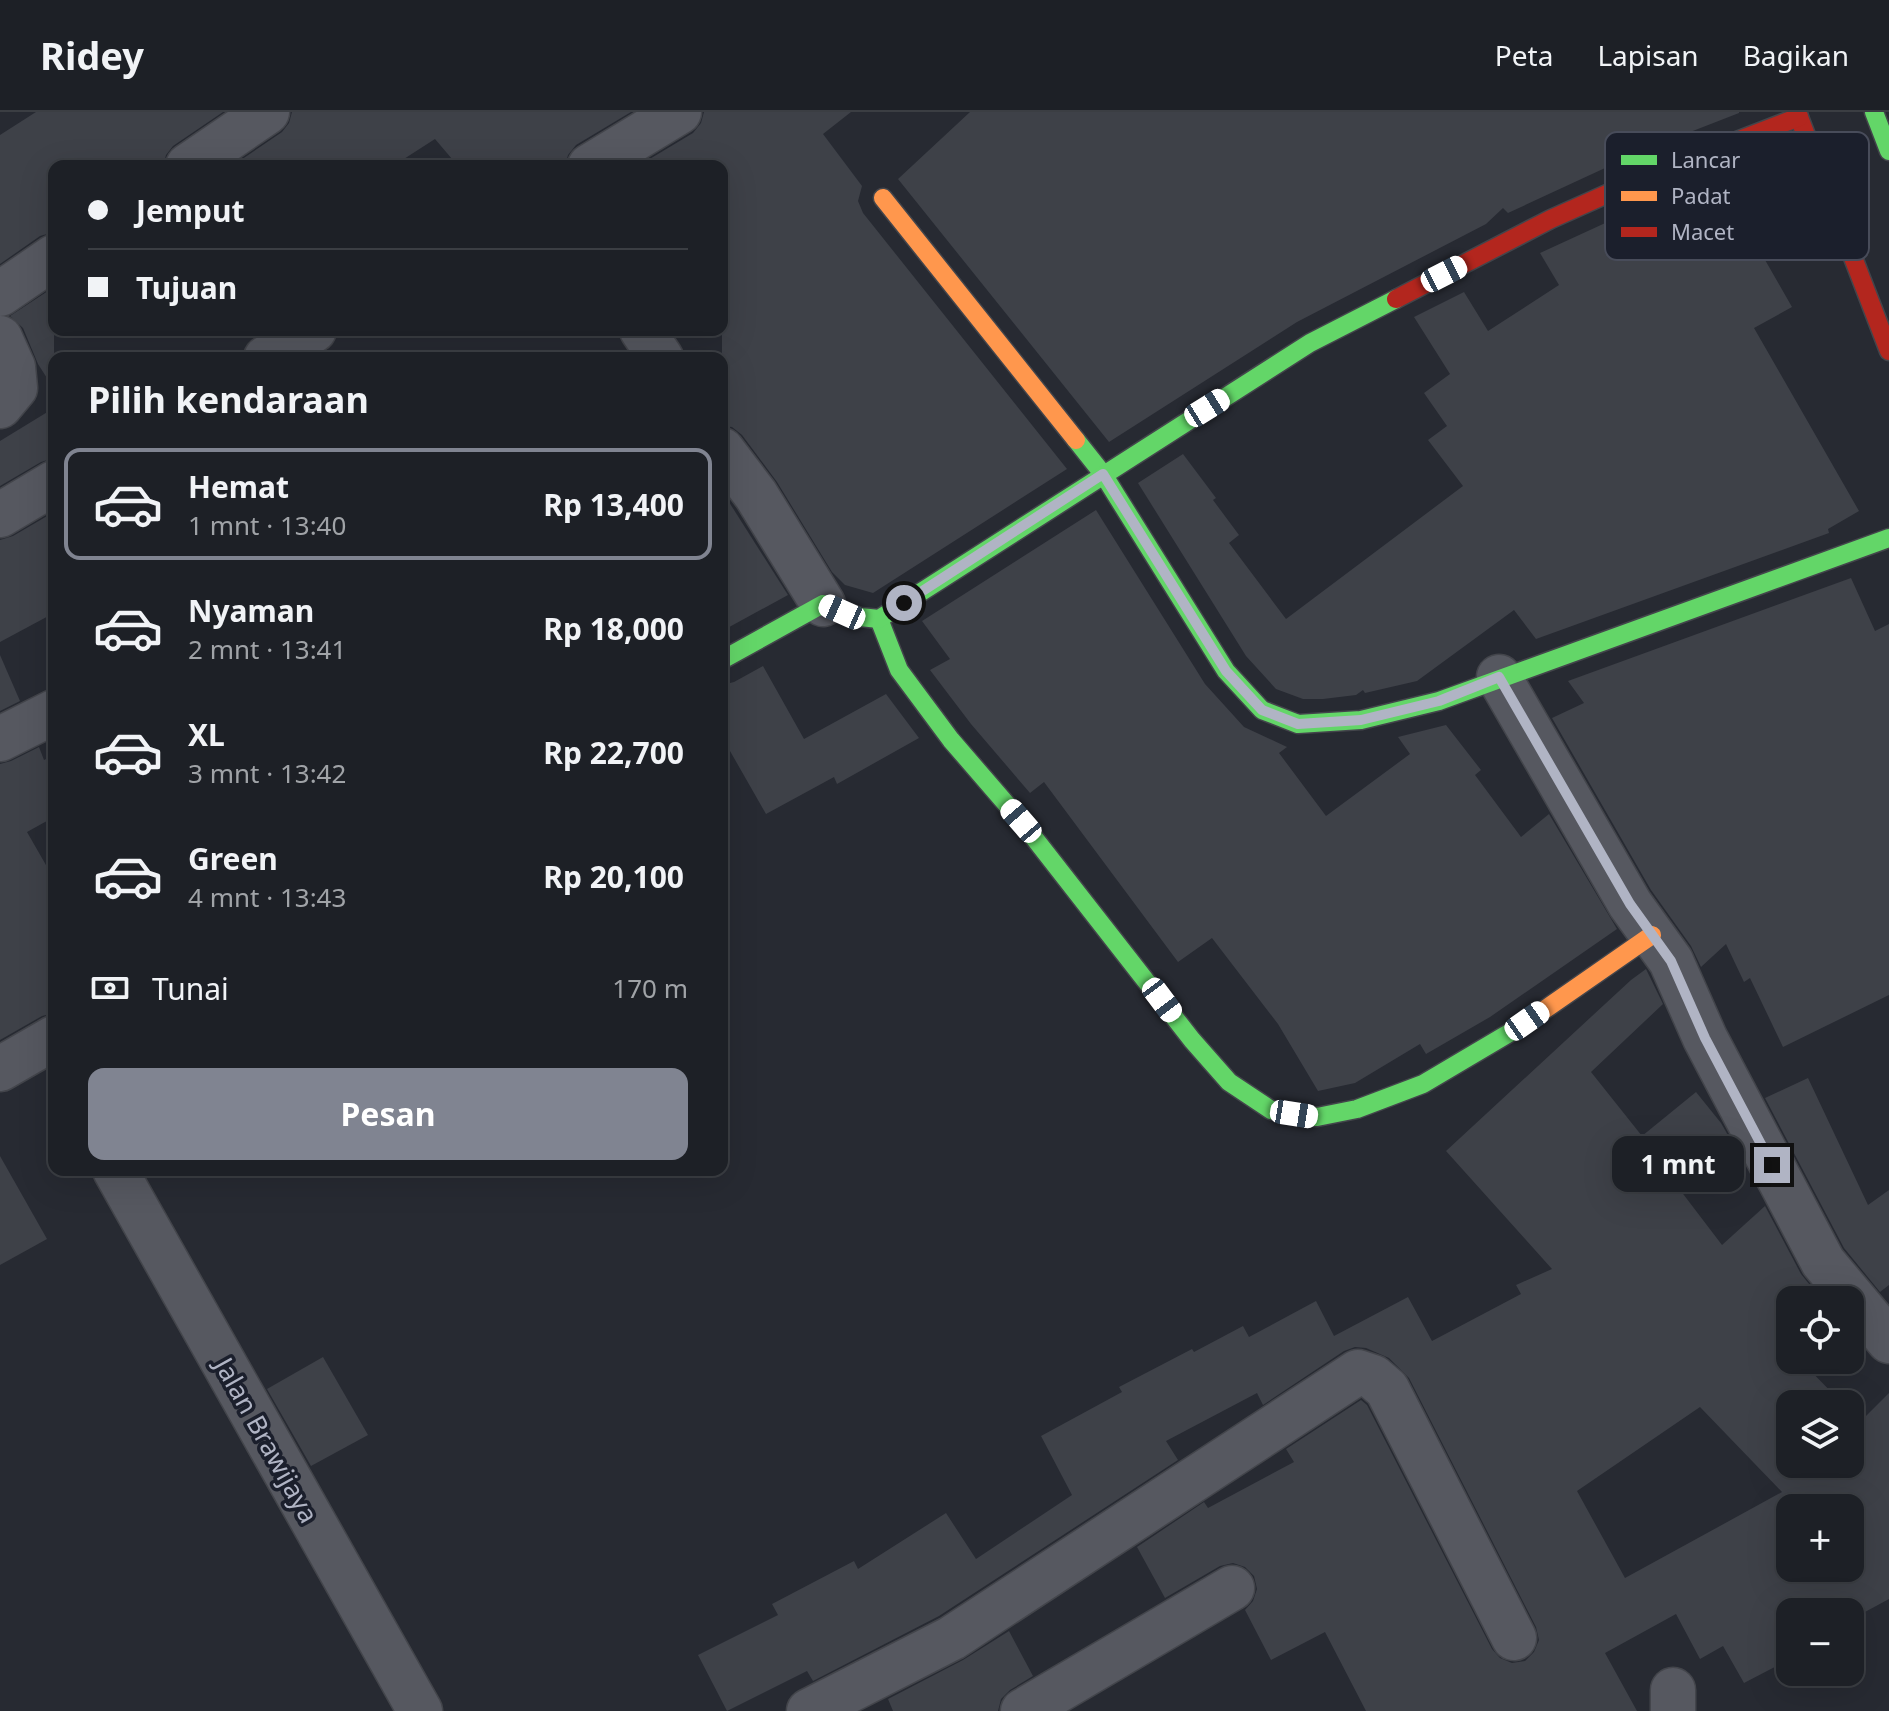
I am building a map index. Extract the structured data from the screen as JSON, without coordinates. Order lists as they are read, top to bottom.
{
  "streets": {
    "street": ["Jalan Brawijaya"]
  },
  "legend": ["Lancar", "Padat", "Macet"],
  "page": {
    "header": "Ridey",
    "nav": ["Peta", "Lapisan", "Bagikan"],
    "banner": ["Jemput", "Tujuan"],
    "heading": "Pilih kendaraan",
    "list": [
      {
        "name": "Hemat",
        "note": "1 mnt · 13:40",
        "value": "Rp 13,400"
      },
      {
        "name": "Nyaman",
        "note": "2 mnt · 13:41",
        "value": "Rp 18,000"
      },
      {
        "name": "XL",
        "note": "3 mnt · 13:42",
        "value": "Rp 22,700"
      },
      {
        "name": "Green",
        "note": "4 mnt · 13:43",
        "value": "Rp 20,100"
      }
    ],
    "pay": ["Tunai", "170 m"],
    "buttons": "Pesan",
    "bubble": "1 mnt",
    "map_buttons": ["+", "−"]
  }
}
